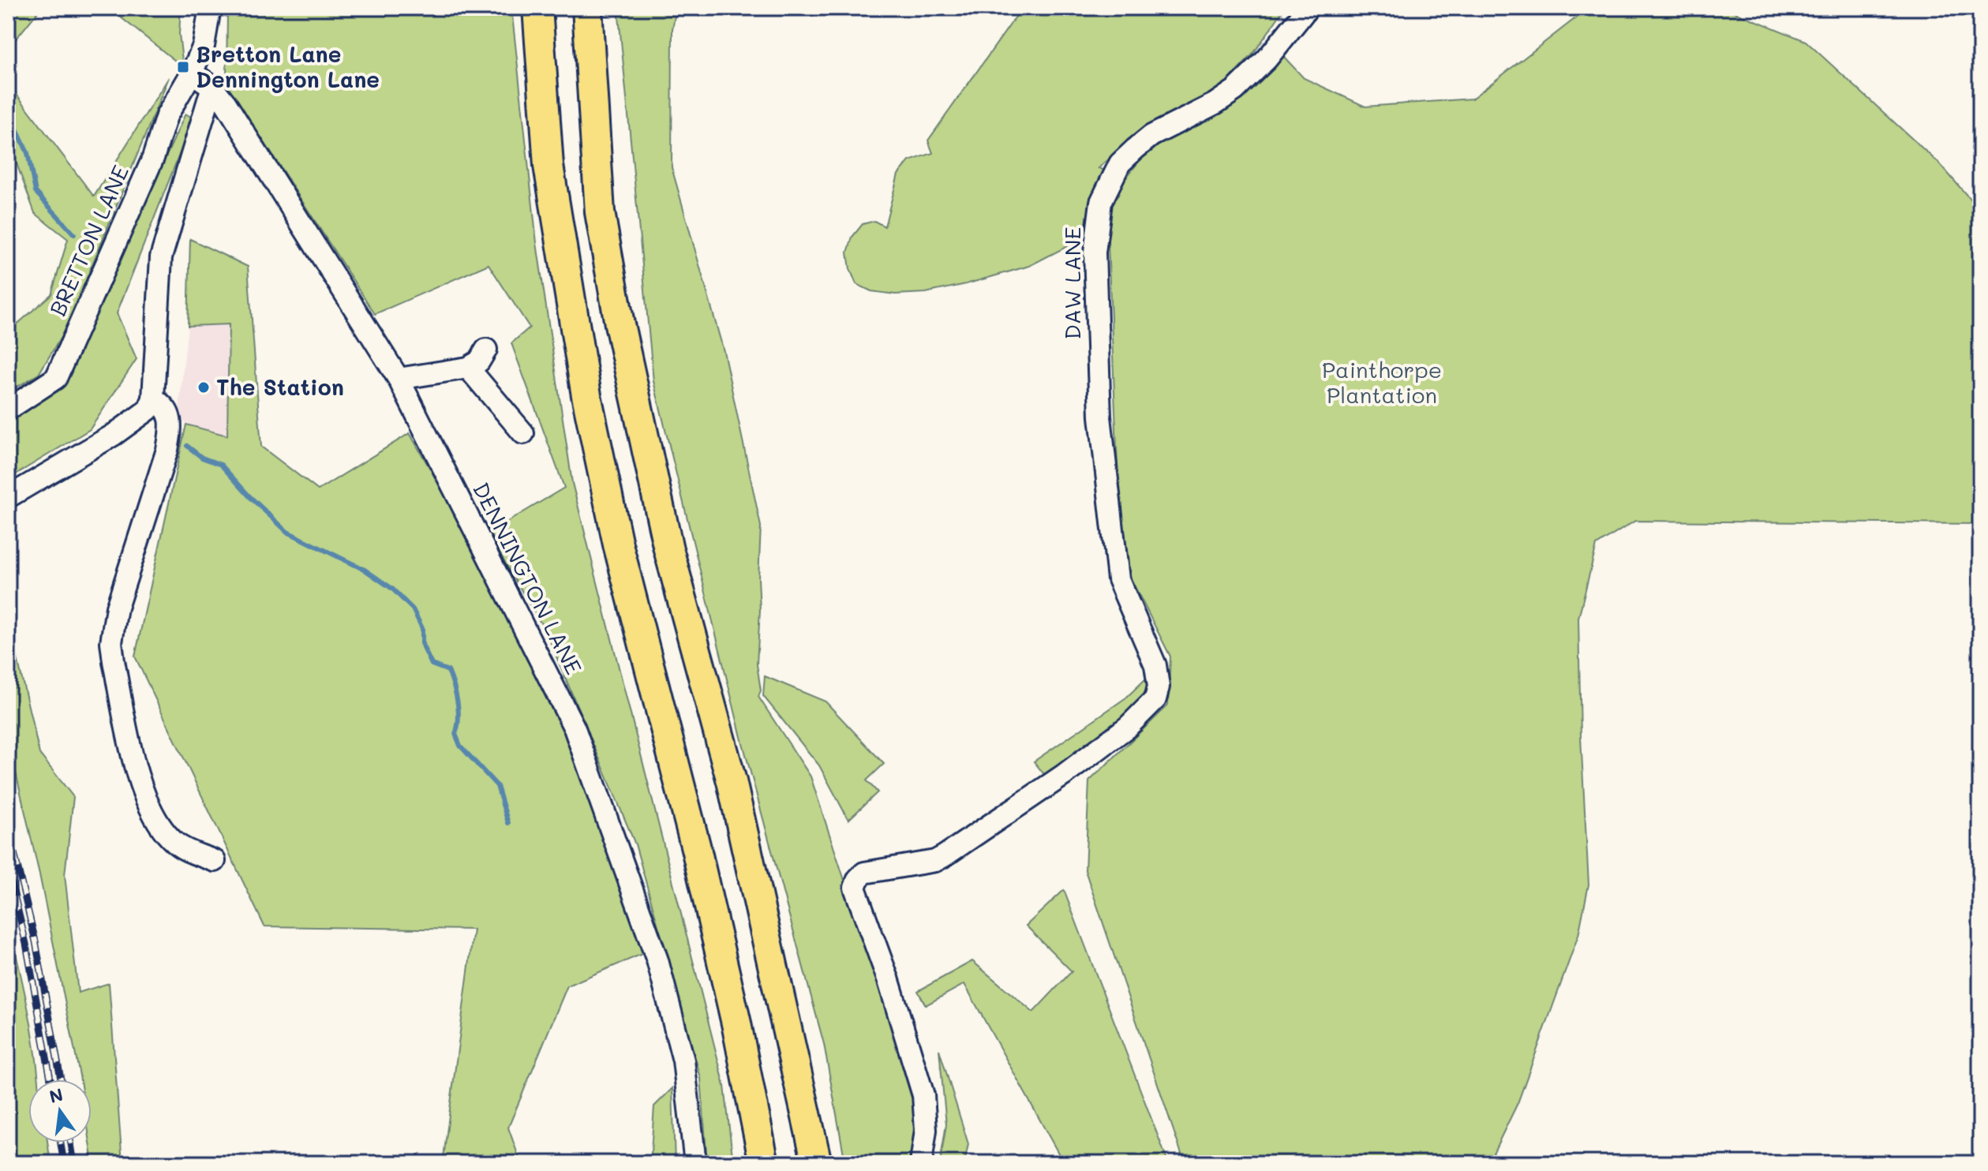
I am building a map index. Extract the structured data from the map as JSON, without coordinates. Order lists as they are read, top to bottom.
{
  "streets": {
    "street": ["BRETTON LANE", "DAW LANE", "DENNINGTON LANE"]
  },
  "crossings": [
    ["BRETTON LANE", "DENNINGTON LANE"]
  ],
  "parks": ["Painthorpe Plantation"],
  "places": {
    "transit": ["Bretton Lane Dennington Lane"],
    "other": ["The Station"]
  },
  "north": "top"
}
